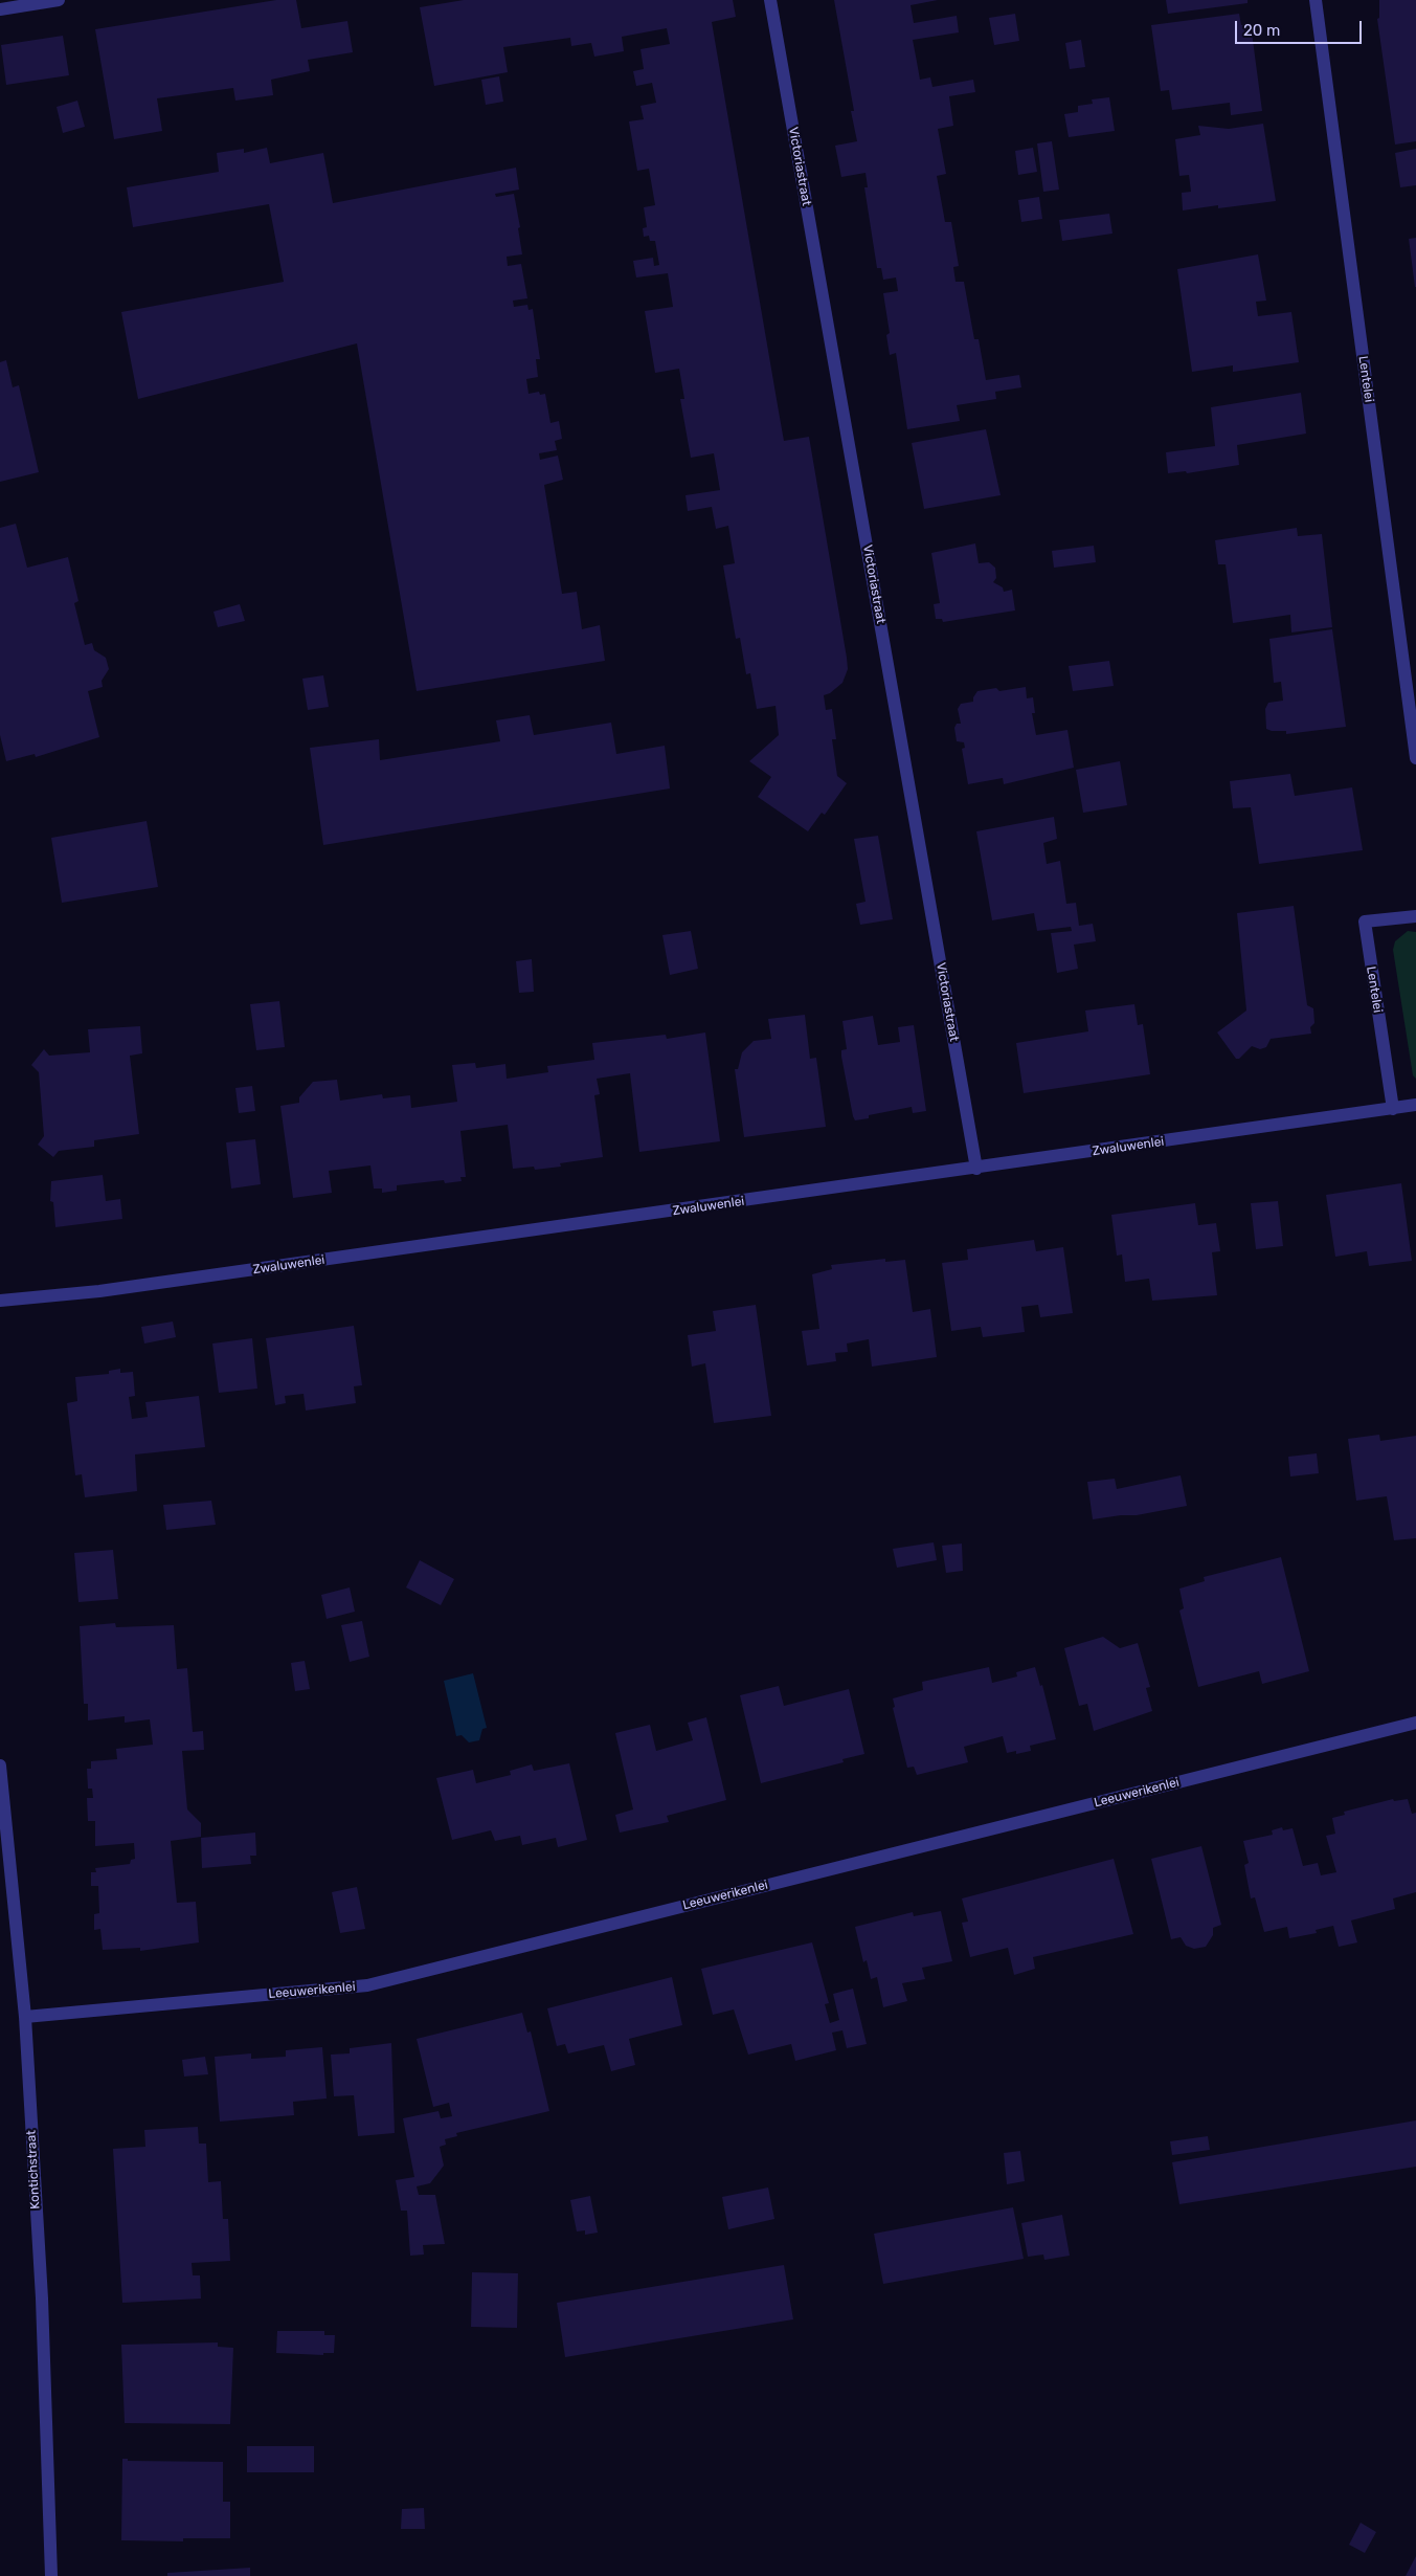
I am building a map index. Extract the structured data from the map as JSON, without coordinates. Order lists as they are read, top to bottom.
{
  "streets": {
    "street": [
      "Victoriastraat",
      "Lentelei",
      "Zwaluwenlei",
      "Leeuwerikenlei",
      "Kontichstraat"
    ]
  },
  "crossings": [
    ["Victoriastraat", "Zwaluwenlei"],
    ["Lentelei", "Zwaluwenlei"],
    ["Leeuwerikenlei", "Kontichstraat"]
  ],
  "scale_bar": "20 m"
}
